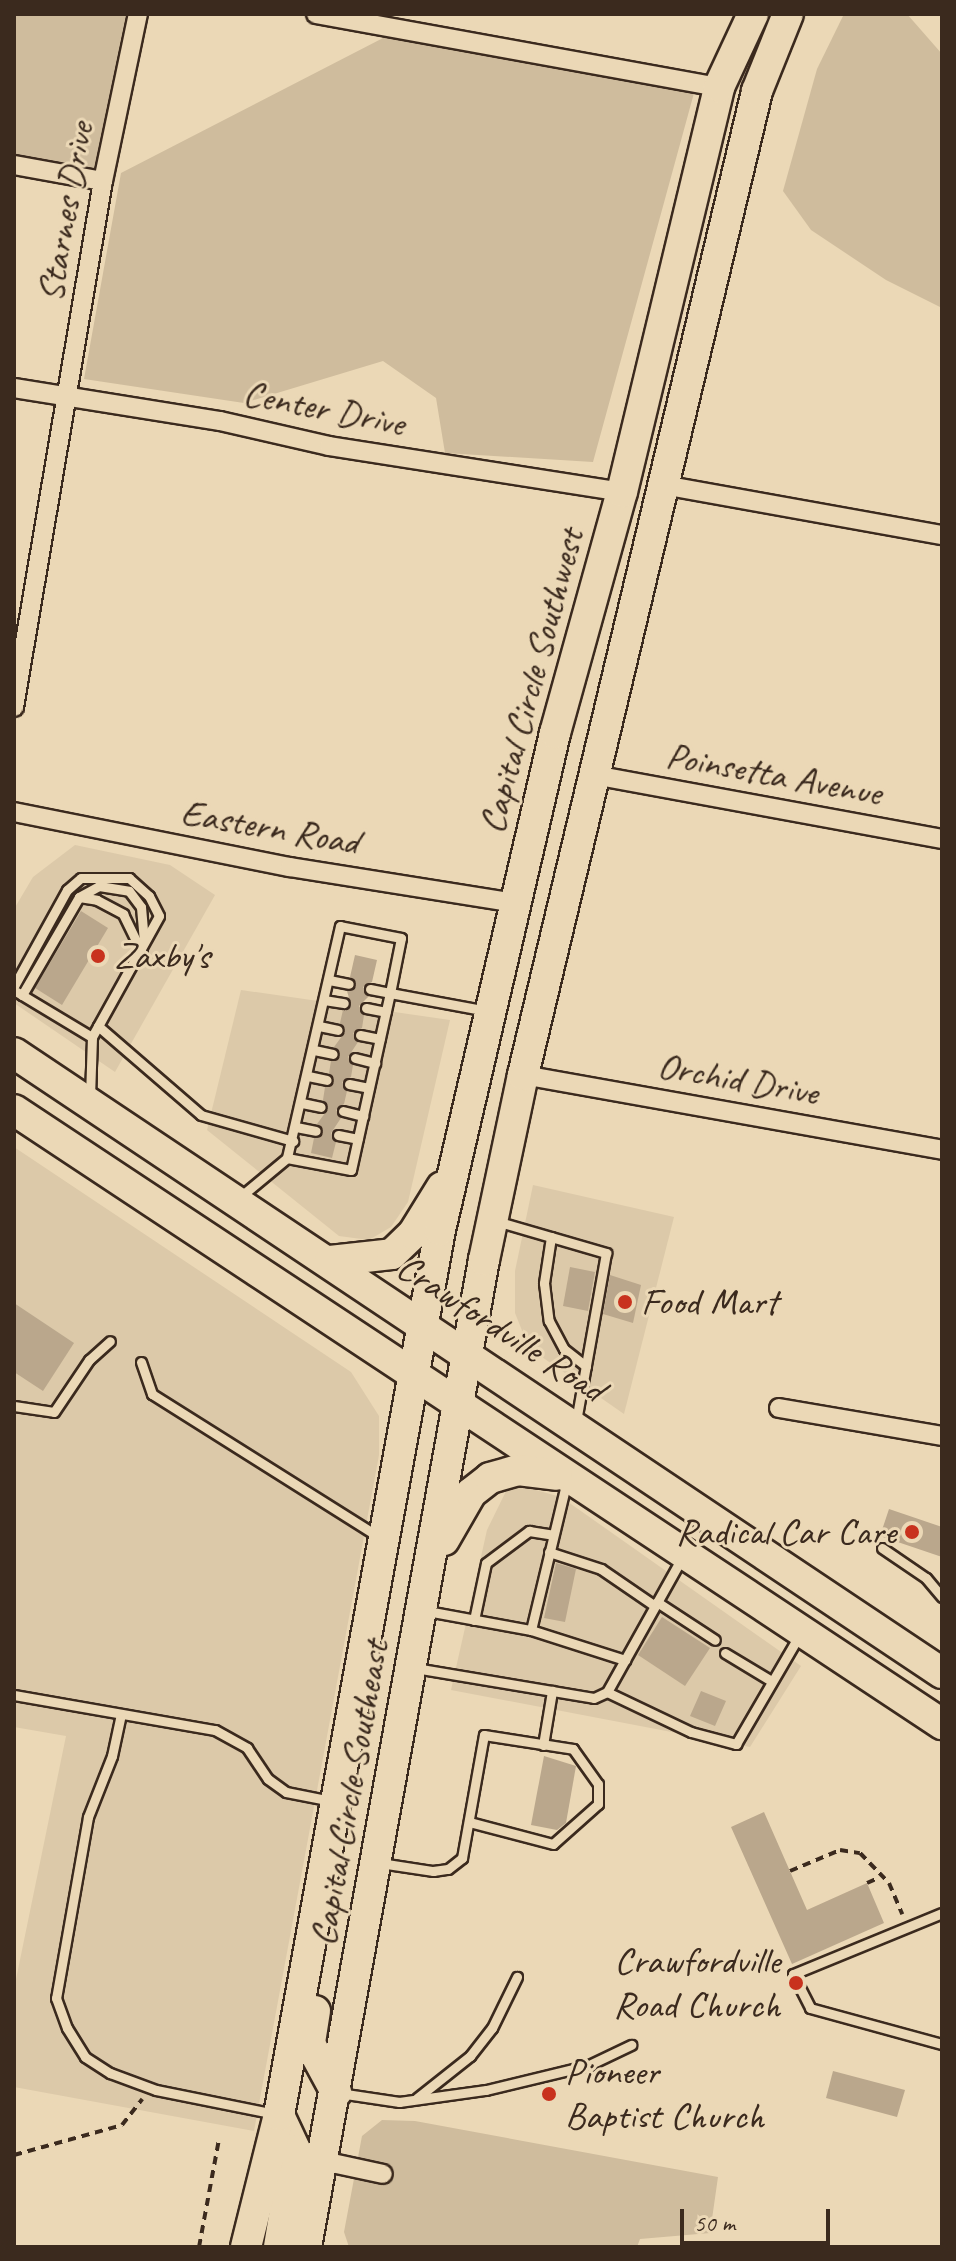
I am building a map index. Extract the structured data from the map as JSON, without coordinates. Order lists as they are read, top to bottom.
{
  "streets": {
    "main road": ["Capital Circle Southwest", "Crawfordville Road", "Capital Circle Southeast"],
    "street": [
      "Starnes Drive",
      "Center Drive",
      "Poinsetta Avenue",
      "Eastern Road",
      "Orchid Drive"
    ]
  },
  "crossings": [
    ["Starnes Drive", "Center Drive"],
    ["Center Drive", "Capital Circle Southwest"],
    ["Capital Circle Southwest", "Poinsetta Avenue"],
    ["Capital Circle Southwest", "Eastern Road"],
    ["Capital Circle Southwest", "Orchid Drive"],
    ["Capital Circle Southwest", "Crawfordville Road"],
    ["Capital Circle Southwest", "Capital Circle Southeast"],
    ["Crawfordville Road", "Capital Circle Southeast"]
  ],
  "places": [
    "Zaxby's",
    "Food Mart",
    "Radical Car Care",
    "Crawfordville Road Church",
    "Pioneer Baptist Church"
  ],
  "scale_bar": "50 m"
}
